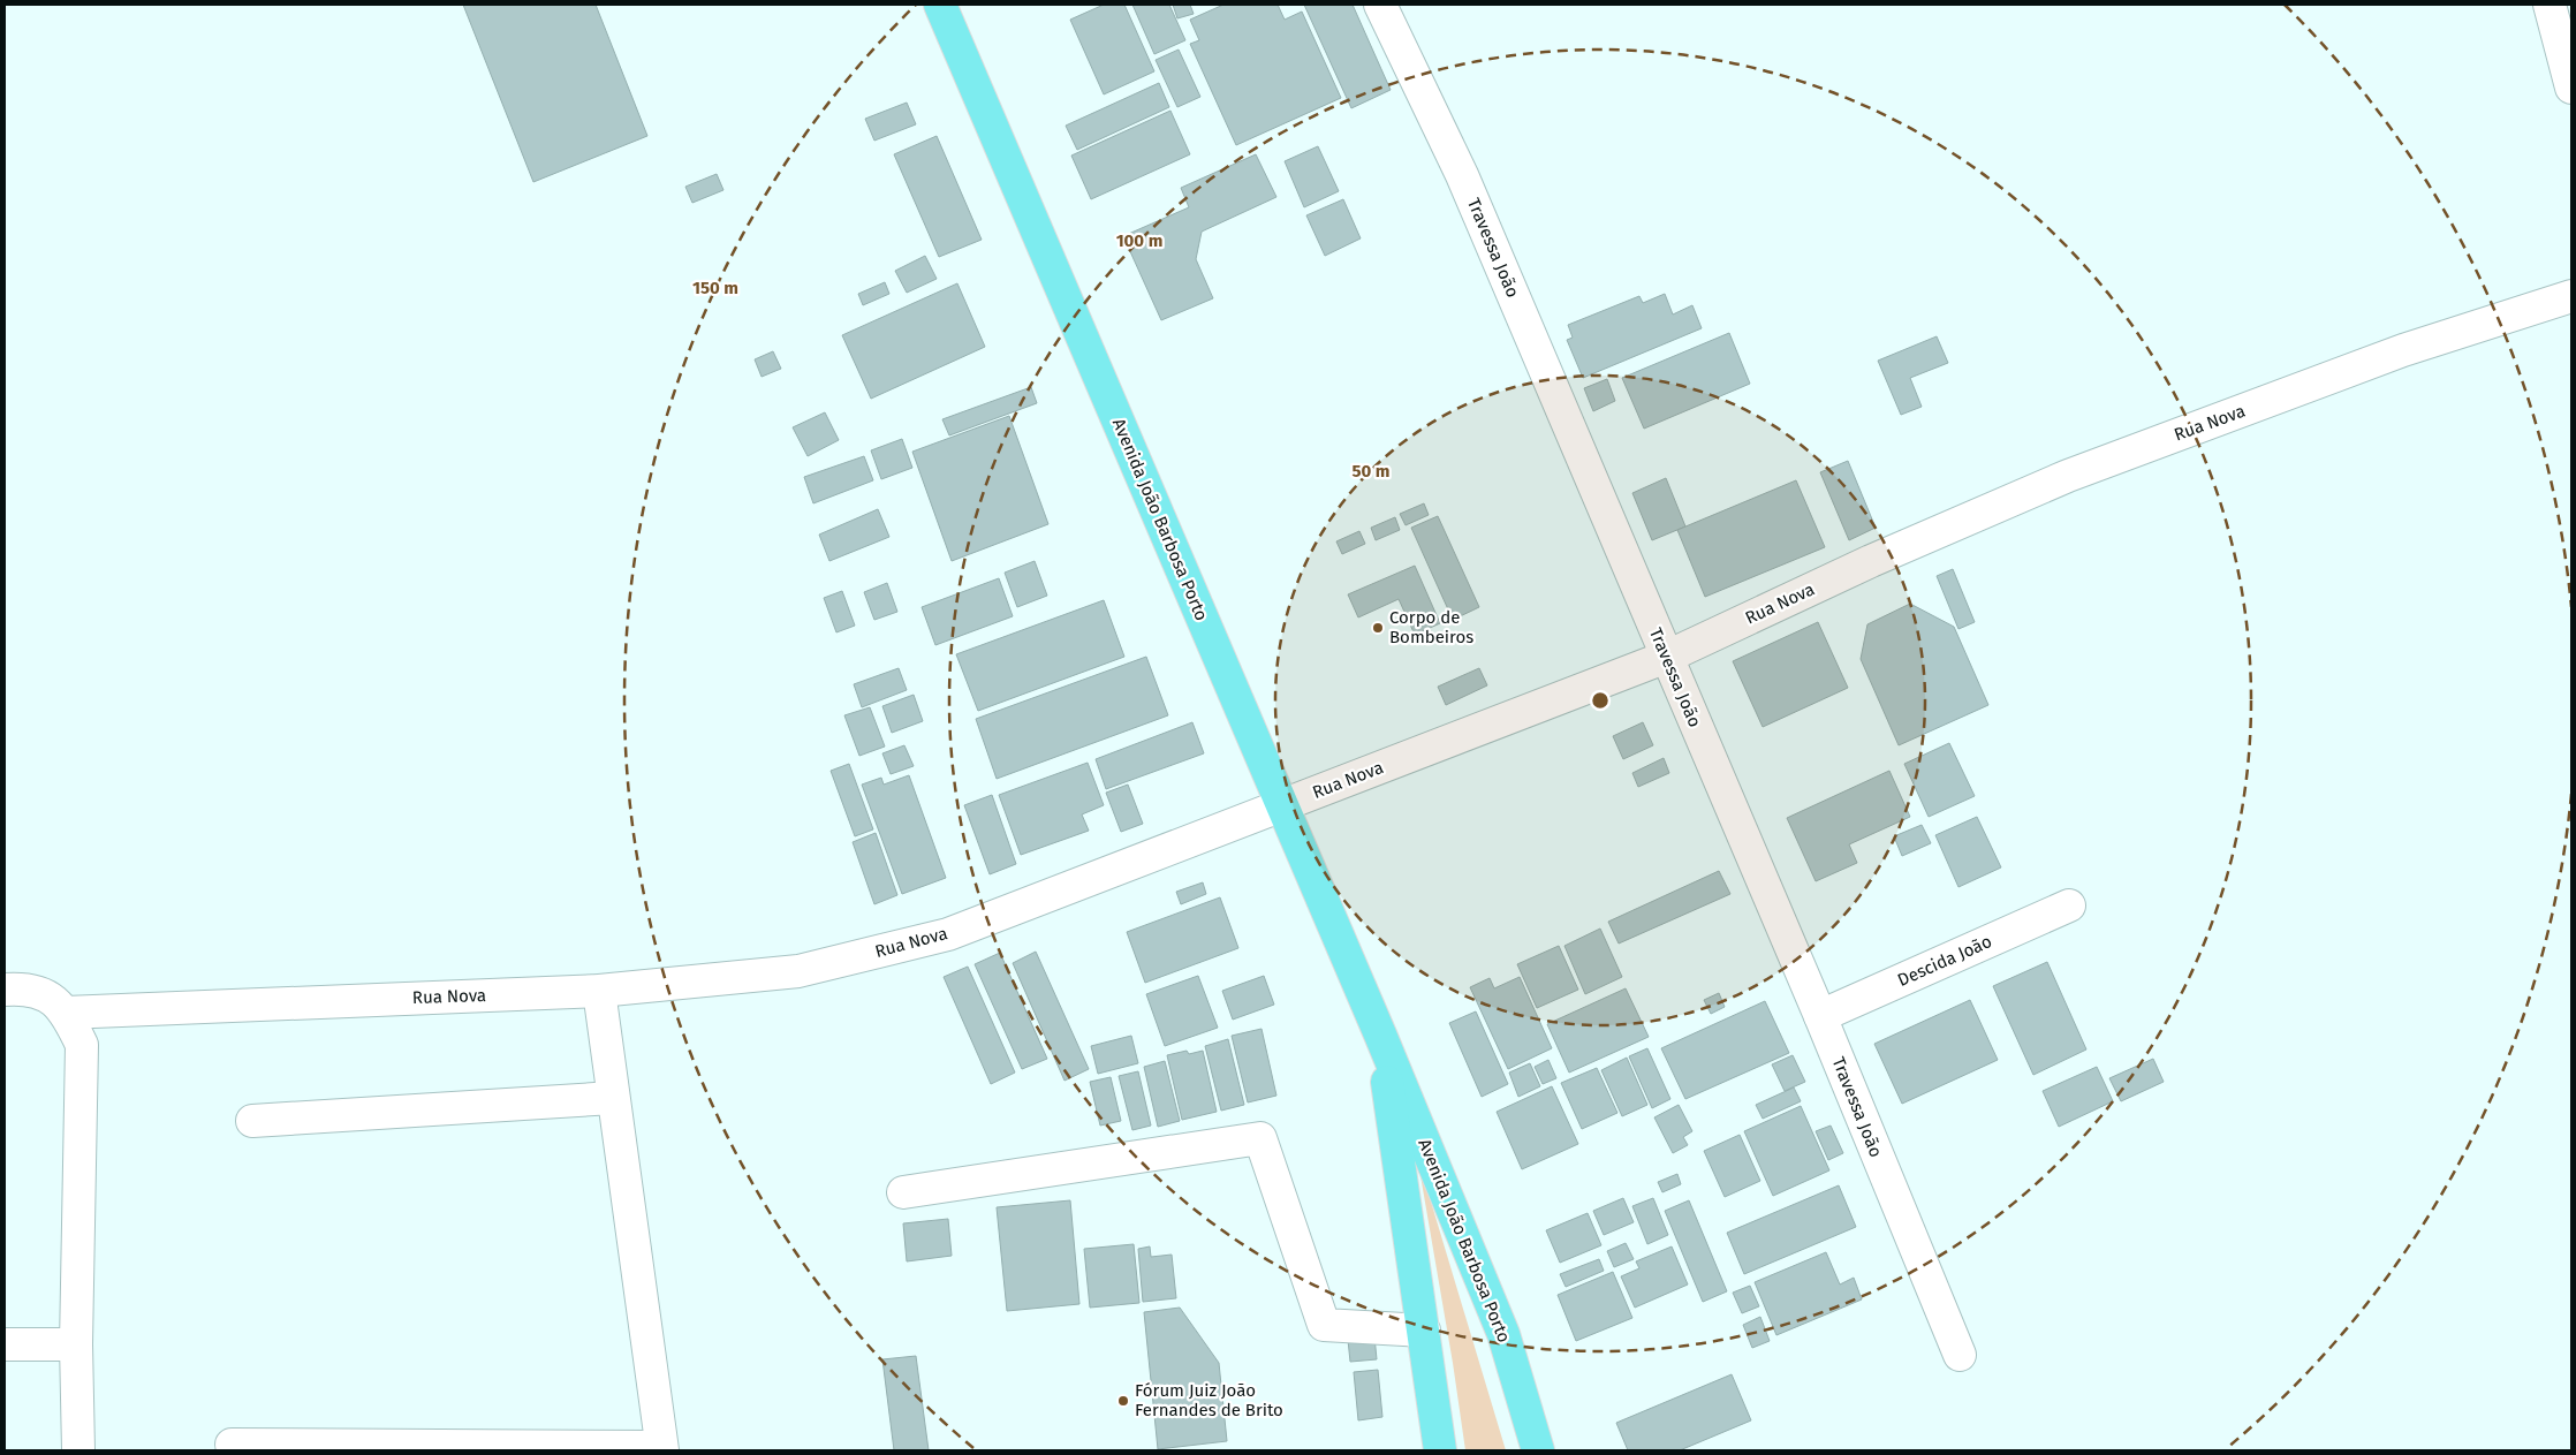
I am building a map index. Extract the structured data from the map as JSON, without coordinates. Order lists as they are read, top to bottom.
{
  "streets": {
    "main road": ["Avenida João Barbosa Porto"],
    "street": ["Travessa João", "Rua Nova", "Descida João"]
  },
  "crossings": [
    ["Travessa João", "Rua Nova"],
    ["Travessa João", "Descida João"],
    ["Rua Nova", "Avenida João Barbosa Porto"]
  ],
  "places": ["Corpo de Bombeiros", "Fórum Juiz João Fernandes de Brito"],
  "rings": ["100 m", "150 m", "50 m"]
}
